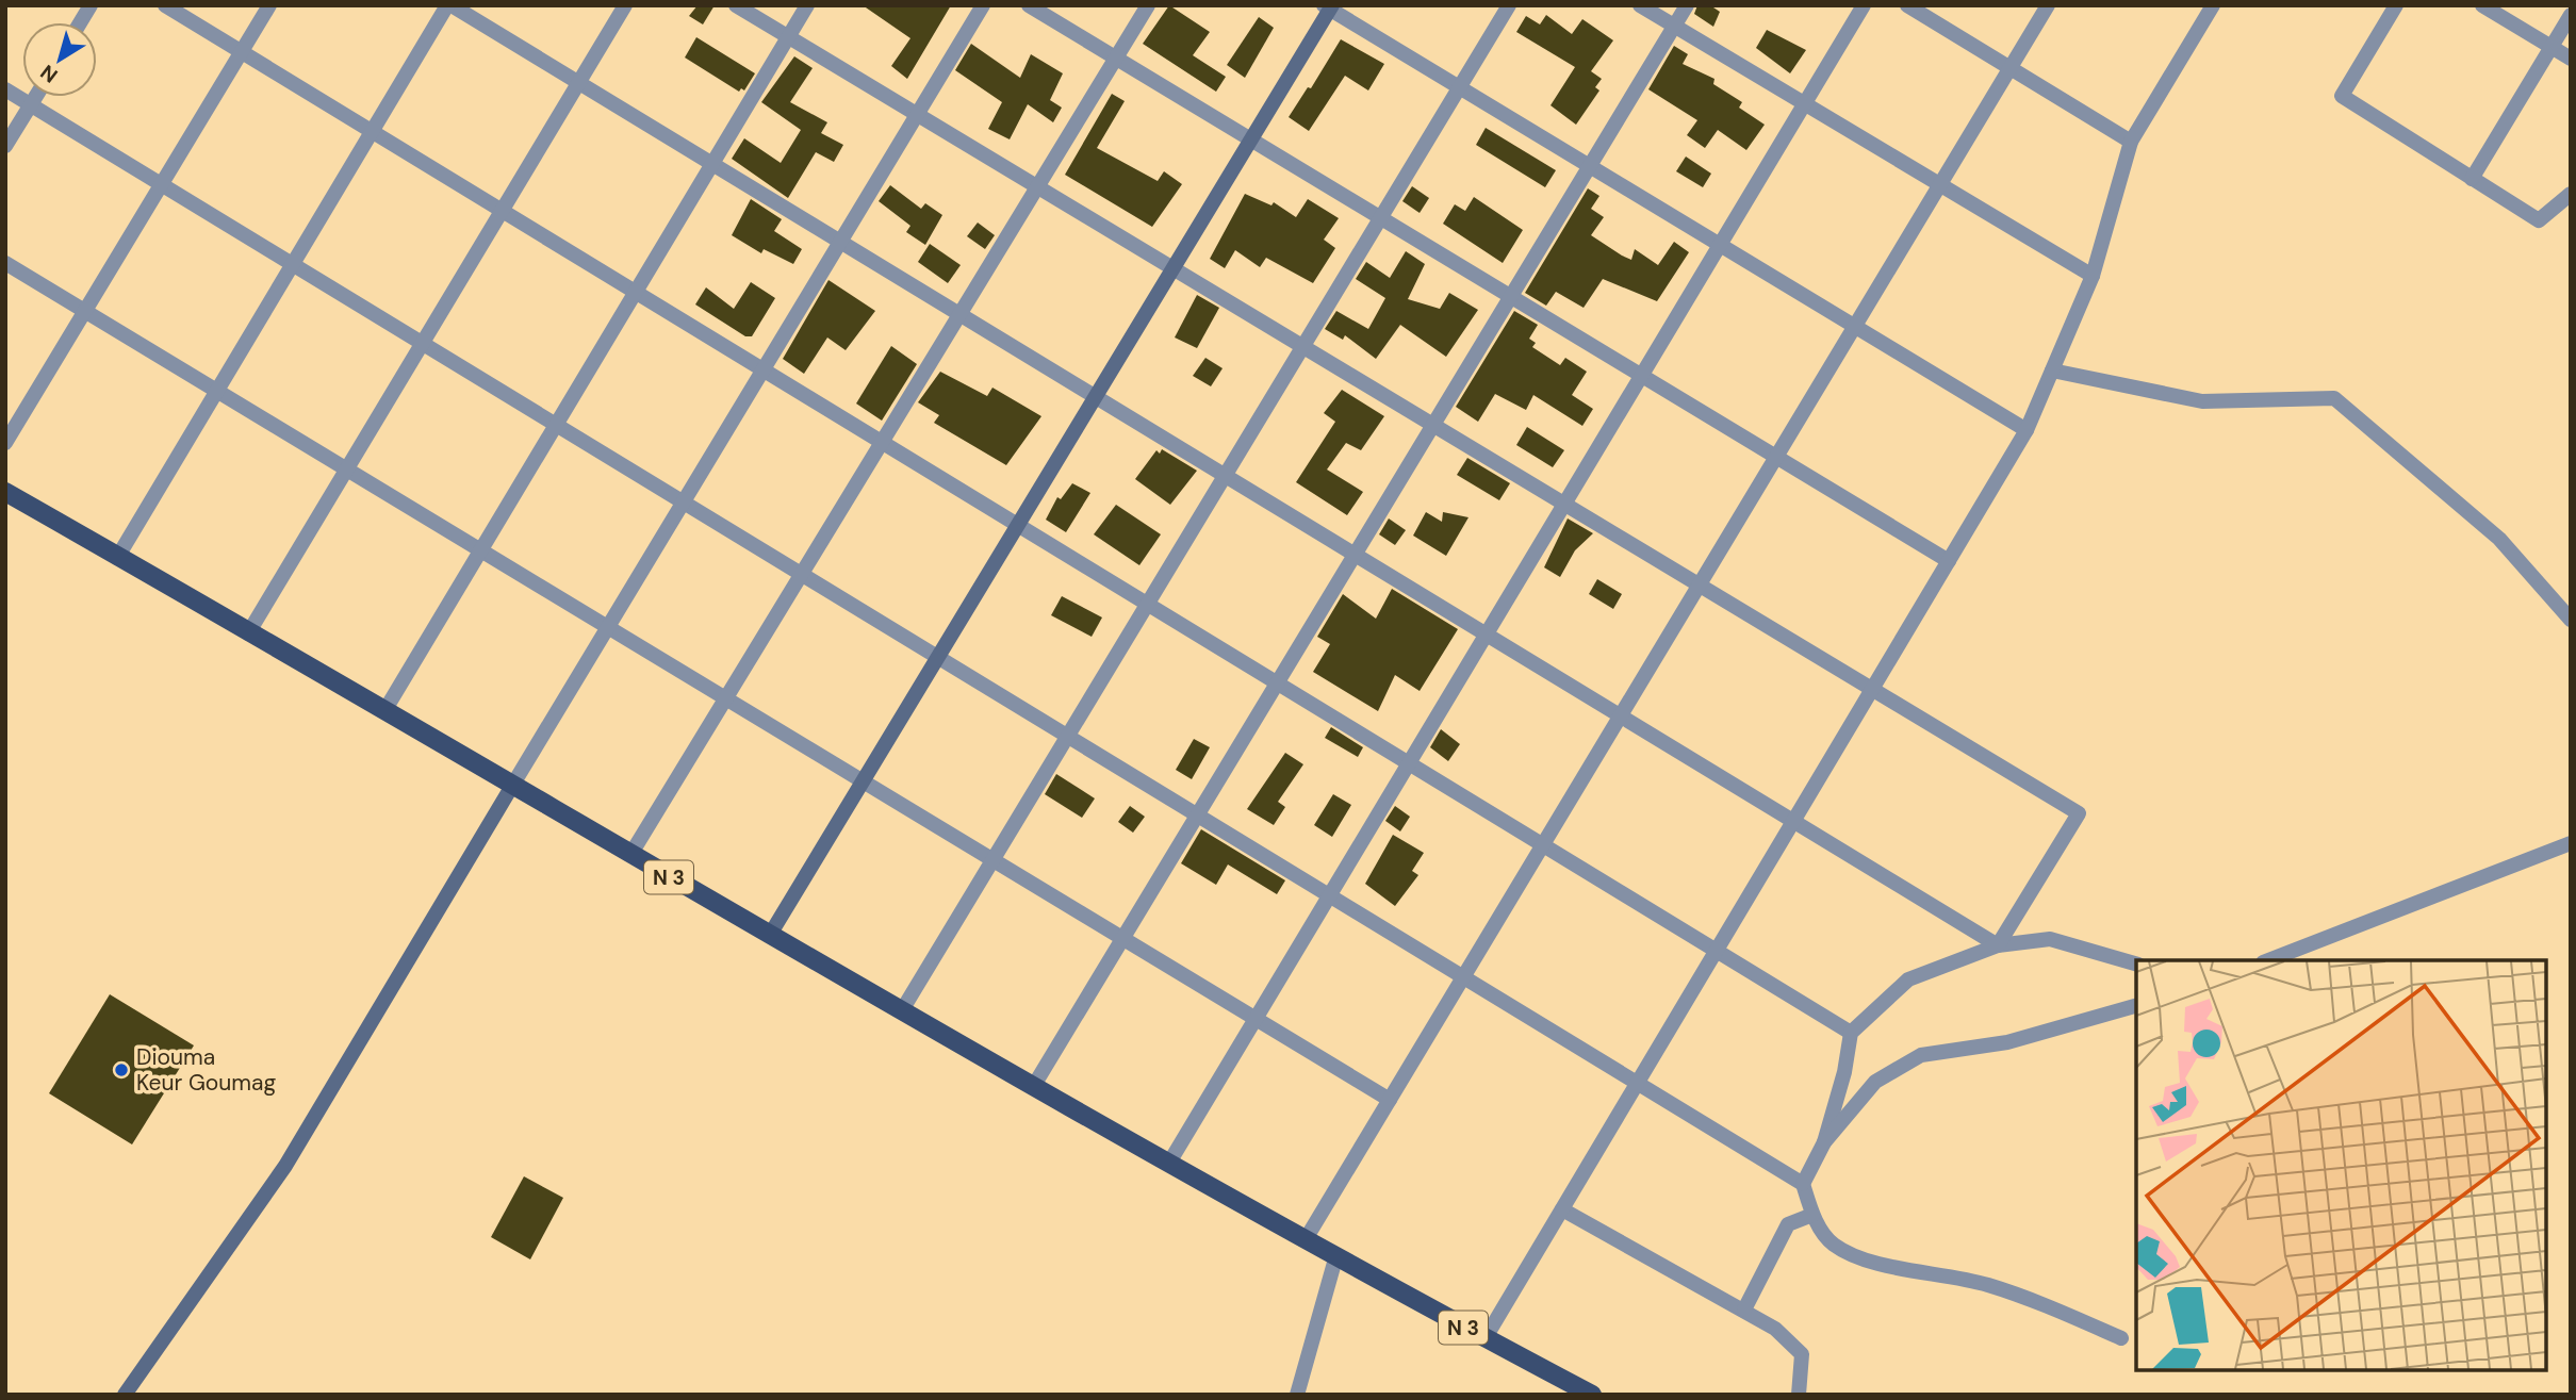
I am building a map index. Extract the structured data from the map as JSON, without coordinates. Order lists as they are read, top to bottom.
{
  "streets": {
    "main road": ["N 3"]
  },
  "places": ["Diouma Keur Goumag"],
  "north": "bottom left"
}
